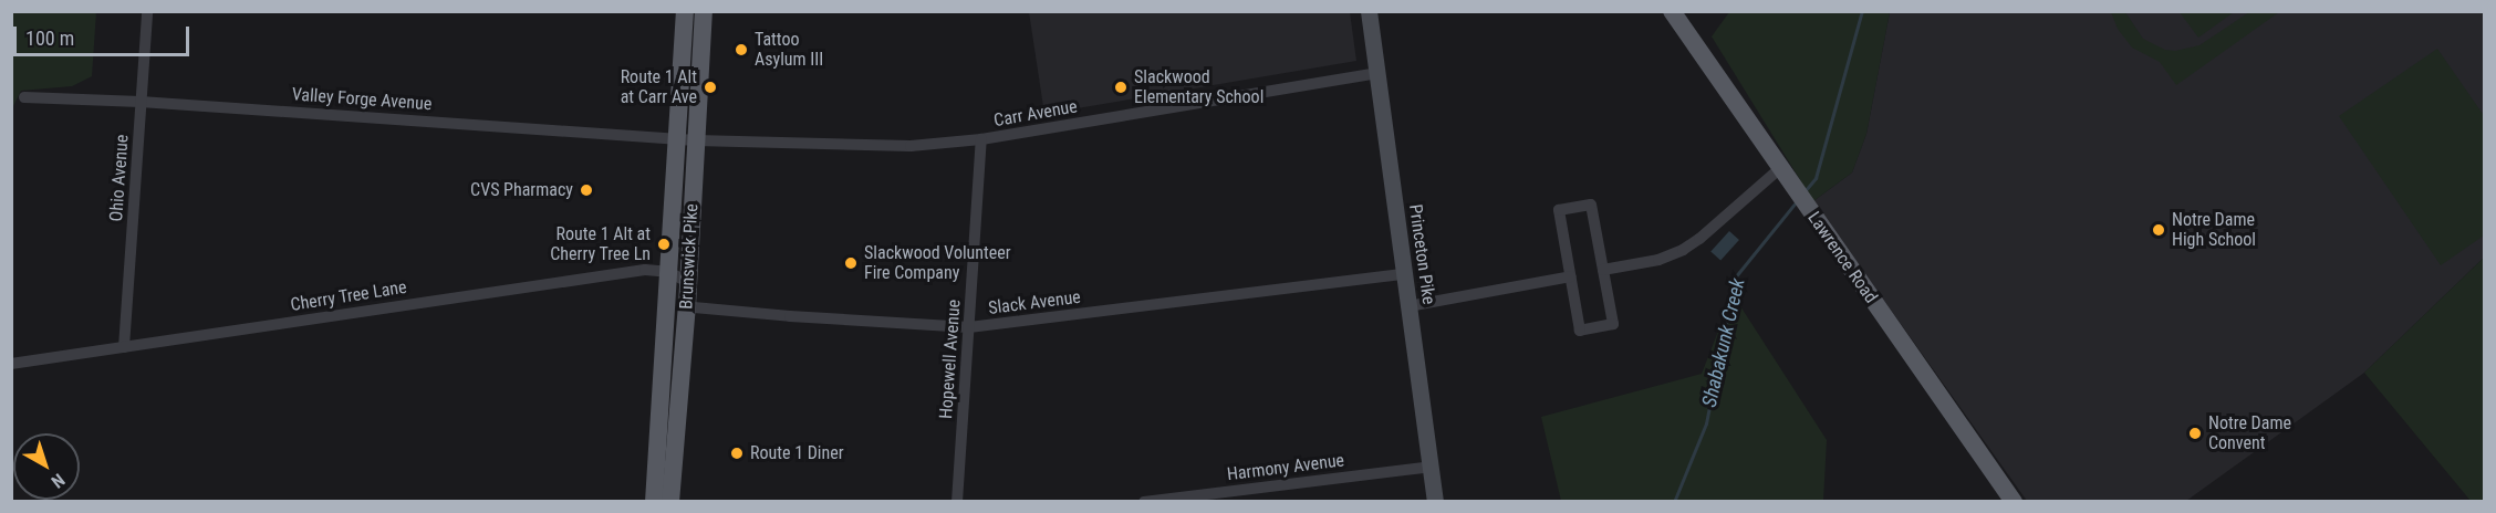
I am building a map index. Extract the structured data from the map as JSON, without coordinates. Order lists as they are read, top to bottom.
{
  "streets": {
    "main road": ["Princeton Pike", "Brunswick Pike", "Lawrence Road"],
    "street": [
      "Valley Forge Avenue",
      "Carr Avenue",
      "Ohio Avenue",
      "Cherry Tree Lane",
      "Slack Avenue",
      "Hopewell Avenue",
      "Harmony Avenue"
    ]
  },
  "crossings": [
    ["Valley Forge Avenue", "Carr Avenue"],
    ["Valley Forge Avenue", "Ohio Avenue"],
    ["Valley Forge Avenue", "Brunswick Pike"],
    ["Carr Avenue", "Princeton Pike"],
    ["Carr Avenue", "Brunswick Pike"],
    ["Carr Avenue", "Hopewell Avenue"],
    ["Ohio Avenue", "Cherry Tree Lane"],
    ["Princeton Pike", "Slack Avenue"],
    ["Princeton Pike", "Harmony Avenue"],
    ["Brunswick Pike", "Cherry Tree Lane"],
    ["Brunswick Pike", "Slack Avenue"],
    ["Slack Avenue", "Hopewell Avenue"]
  ],
  "water": ["Shabakunk Creek"],
  "places": [
    "Tattoo Asylum III",
    "Route 1 Alt at Carr Ave",
    "Slackwood Elementary School",
    "CVS Pharmacy",
    "Notre Dame High School",
    "Route 1 Alt at Cherry Tree Ln",
    "Slackwood Volunteer Fire Company",
    "Notre Dame Convent",
    "Route 1 Diner"
  ],
  "scale_bar": "100 m",
  "north": "bottom right"
}
